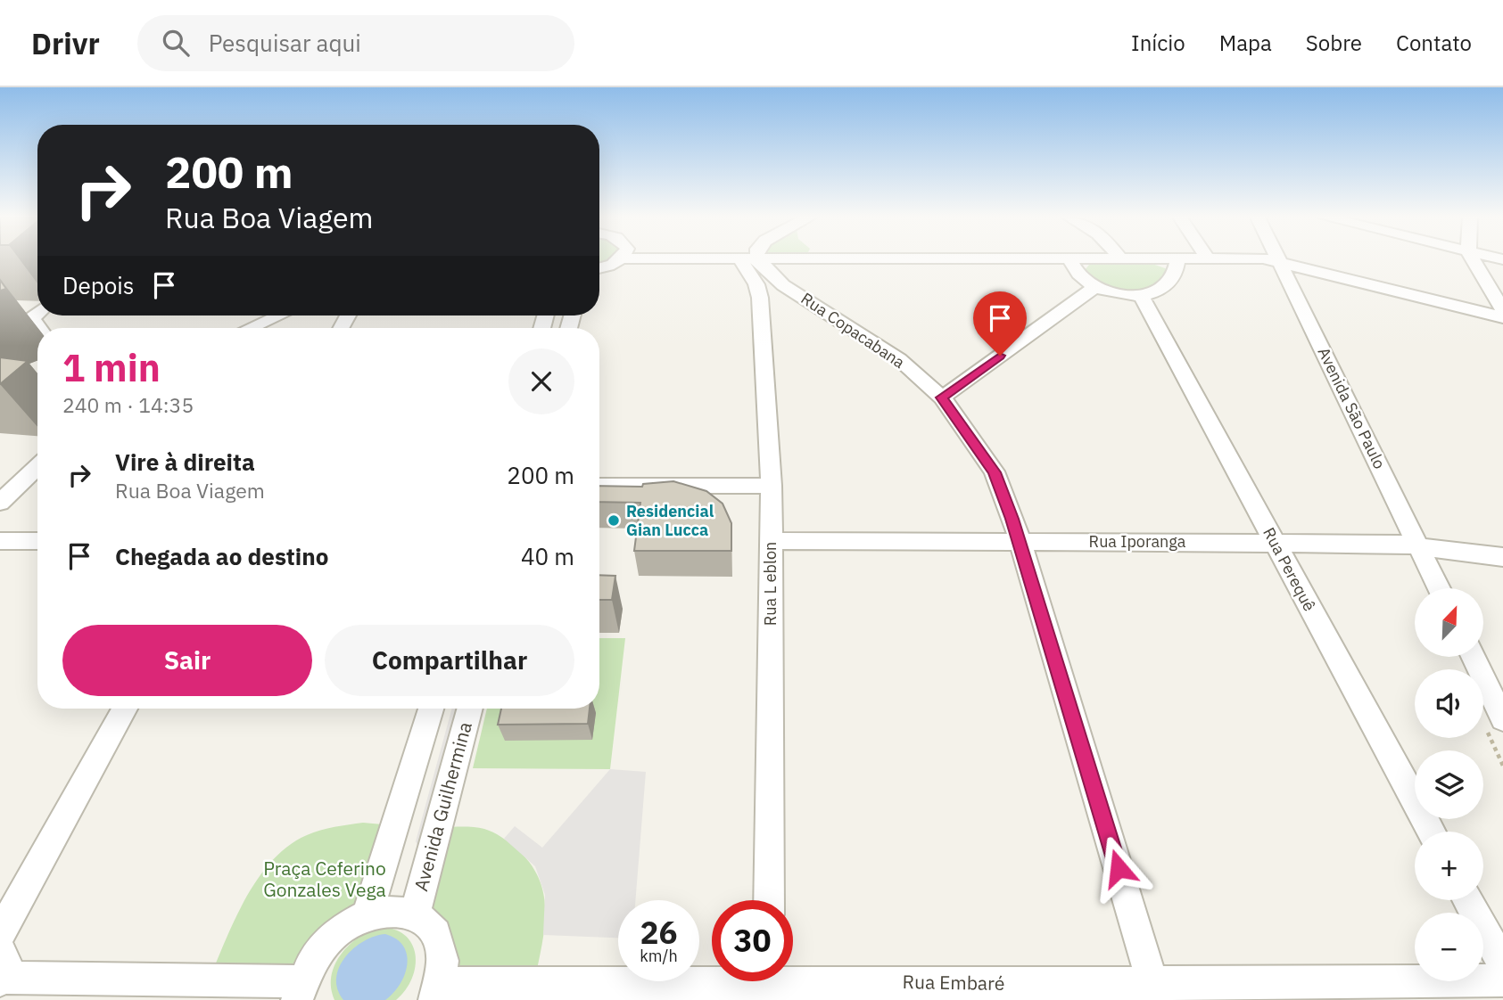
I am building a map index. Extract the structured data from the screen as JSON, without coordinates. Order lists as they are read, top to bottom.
{
  "streets": {
    "street": [
      "Rua Copacabana",
      "Avenida São Paulo",
      "Rua Iporanga",
      "Rua Perequê",
      "Rua L eblon",
      "Avenida Guilhermina",
      "Rua Embaré"
    ]
  },
  "crossings": [
    ["Rua Copacabana", "Rua Iporanga"],
    ["Rua Copacabana", "Rua Embaré"],
    ["Avenida São Paulo", "Rua Iporanga"],
    ["Rua Iporanga", "Rua Perequê"],
    ["Rua Iporanga", "Rua L eblon"]
  ],
  "parks": ["Praça Ceferino Gonzales Vega"],
  "places": ["Residencial Gian Lucca"],
  "north": "top right",
  "page": {
    "header": "Drivr",
    "search": "Pesquisar aqui",
    "nav": [
      "Início",
      "Mapa",
      "Sobre",
      "Contato"
    ],
    "turn": ["200 m", "Rua Boa Viagem"],
    "then": "Depois",
    "heading": ["1 min", "240 m · 14:35"],
    "list": [
      {
        "name": "Vire à direita",
        "note": "Rua Boa Viagem",
        "value": "200 m"
      },
      {
        "name": "Chegada ao destino",
        "value": "40 m"
      }
    ],
    "map_buttons": ["+", "−"],
    "buttons": ["Sair", "Compartilhar"],
    "speed": "26 km/h",
    "limit": "30"
  }
}
